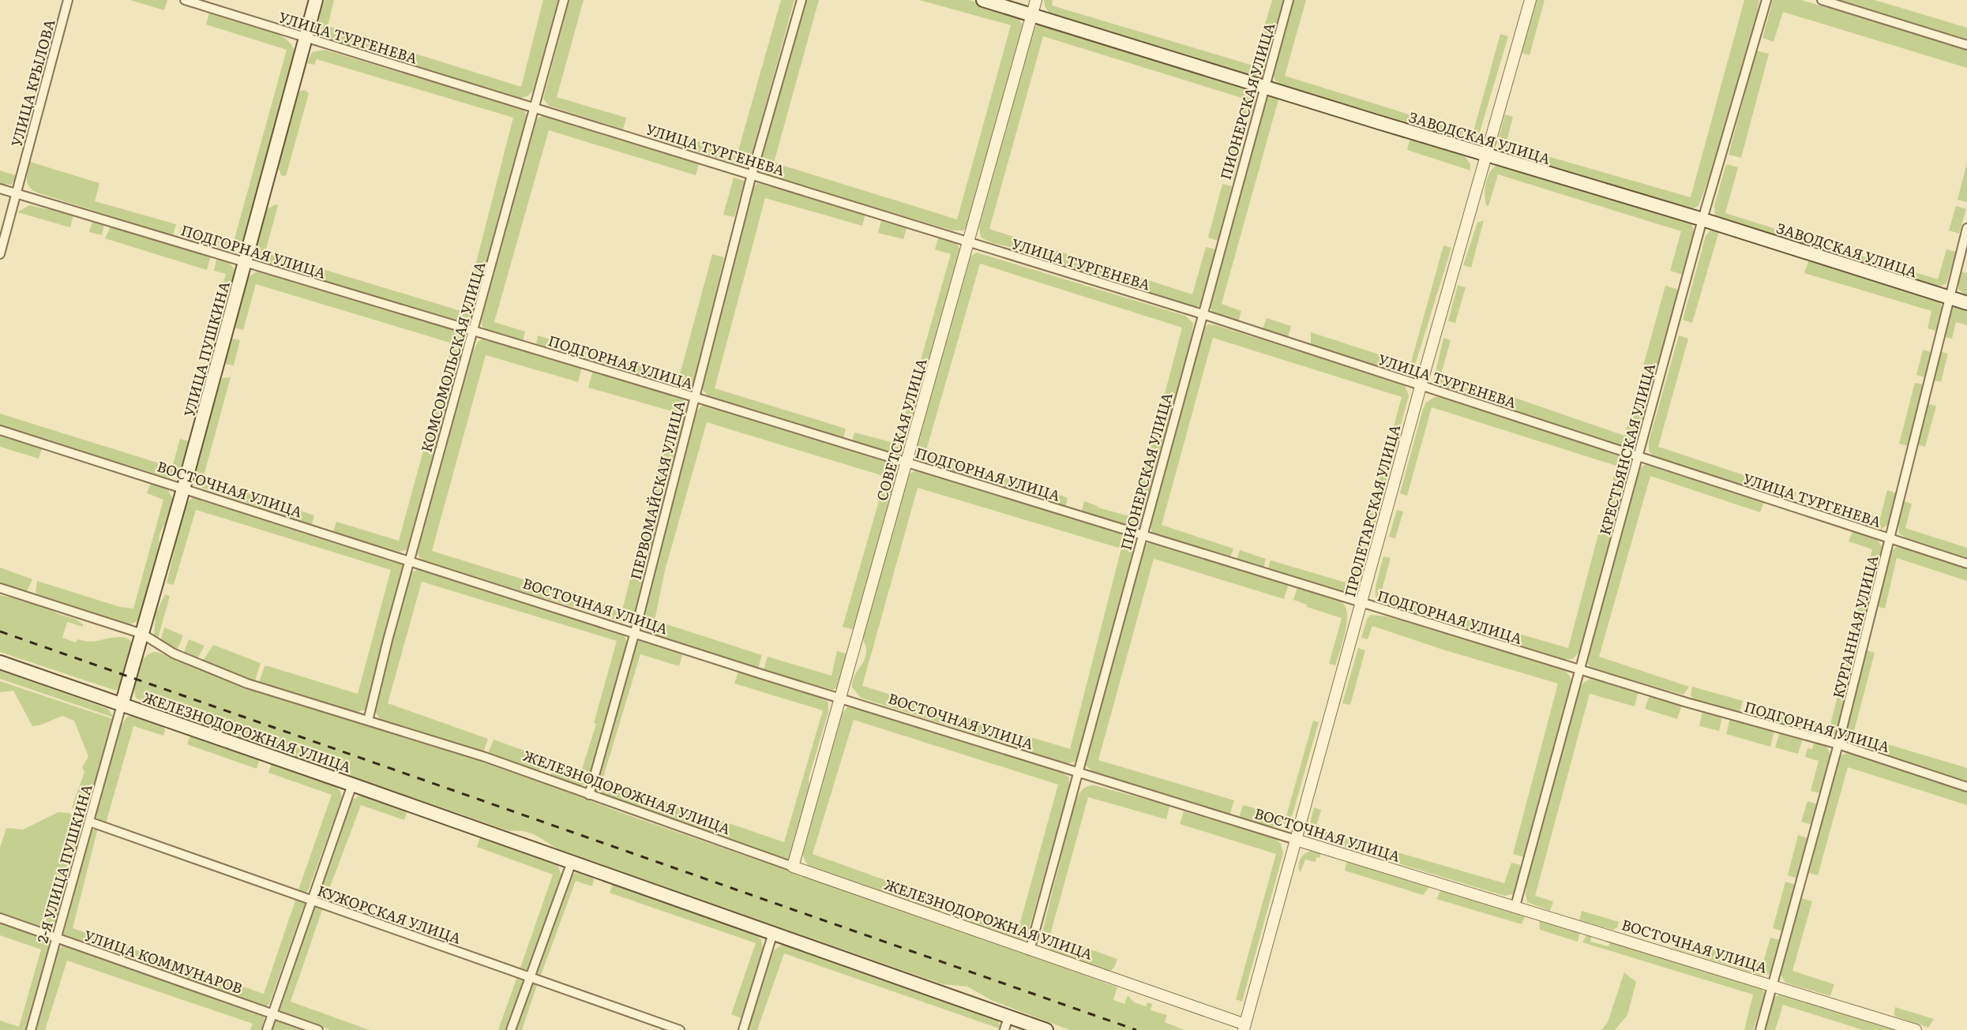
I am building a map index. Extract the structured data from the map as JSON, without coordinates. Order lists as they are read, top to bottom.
{
  "streets": {
    "main road": ["ЗАВОДСКАЯ УЛИЦА", "УЛИЦА ПУШКИНА", "ЖЕЛЕЗНОДОРОЖНАЯ УЛИЦА"],
    "street": [
      "УЛИЦА ТУРГЕНЕВА",
      "УЛИЦА КРЫЛОВА",
      "ПИОНЕРСКАЯ УЛИЦА",
      "ПОДГОРНАЯ УЛИЦА",
      "КОМСОМОЛЬСКАЯ УЛИЦА",
      "СОВЕТСКАЯ УЛИЦА",
      "КРЕСТЬЯНСКАЯ УЛИЦА",
      "ВОСТОЧНАЯ УЛИЦА",
      "ПЕРВОМАЙСКАЯ УЛИЦА",
      "ПРОЛЕТАРСКАЯ УЛИЦА",
      "КУРГАННАЯ УЛИЦА",
      "2-Я УЛИЦА ПУШКИНА",
      "КУЖОРСКАЯ УЛИЦА",
      "УЛИЦА КОММУНАРОВ"
    ]
  },
  "crossings": [
    ["УЛИЦА ТУРГЕНЕВА", "ПИОНЕРСКАЯ УЛИЦА"],
    ["УЛИЦА ТУРГЕНЕВА", "УЛИЦА ПУШКИНА"],
    ["УЛИЦА ТУРГЕНЕВА", "КОМСОМОЛЬСКАЯ УЛИЦА"],
    ["УЛИЦА ТУРГЕНЕВА", "СОВЕТСКАЯ УЛИЦА"],
    ["УЛИЦА ТУРГЕНЕВА", "КРЕСТЬЯНСКАЯ УЛИЦА"],
    ["УЛИЦА ТУРГЕНЕВА", "ПЕРВОМАЙСКАЯ УЛИЦА"],
    ["УЛИЦА ТУРГЕНЕВА", "ПРОЛЕТАРСКАЯ УЛИЦА"],
    ["УЛИЦА ТУРГЕНЕВА", "КУРГАННАЯ УЛИЦА"],
    ["УЛИЦА КРЫЛОВА", "ПОДГОРНАЯ УЛИЦА"],
    ["ПИОНЕРСКАЯ УЛИЦА", "ЗАВОДСКАЯ УЛИЦА"],
    ["ПИОНЕРСКАЯ УЛИЦА", "ПОДГОРНАЯ УЛИЦА"],
    ["ПИОНЕРСКАЯ УЛИЦА", "ВОСТОЧНАЯ УЛИЦА"],
    ["ПИОНЕРСКАЯ УЛИЦА", "ЖЕЛЕЗНОДОРОЖНАЯ УЛИЦА"],
    ["ЗАВОДСКАЯ УЛИЦА", "СОВЕТСКАЯ УЛИЦА"],
    ["ЗАВОДСКАЯ УЛИЦА", "КРЕСТЬЯНСКАЯ УЛИЦА"],
    ["ЗАВОДСКАЯ УЛИЦА", "ПРОЛЕТАРСКАЯ УЛИЦА"],
    ["ЗАВОДСКАЯ УЛИЦА", "КУРГАННАЯ УЛИЦА"],
    ["ПОДГОРНАЯ УЛИЦА", "УЛИЦА ПУШКИНА"],
    ["ПОДГОРНАЯ УЛИЦА", "КОМСОМОЛЬСКАЯ УЛИЦА"],
    ["ПОДГОРНАЯ УЛИЦА", "СОВЕТСКАЯ УЛИЦА"],
    ["ПОДГОРНАЯ УЛИЦА", "КРЕСТЬЯНСКАЯ УЛИЦА"],
    ["ПОДГОРНАЯ УЛИЦА", "ПЕРВОМАЙСКАЯ УЛИЦА"],
    ["ПОДГОРНАЯ УЛИЦА", "ПРОЛЕТАРСКАЯ УЛИЦА"],
    ["ПОДГОРНАЯ УЛИЦА", "КУРГАННАЯ УЛИЦА"],
    ["УЛИЦА ПУШКИНА", "ВОСТОЧНАЯ УЛИЦА"],
    ["УЛИЦА ПУШКИНА", "ЖЕЛЕЗНОДОРОЖНАЯ УЛИЦА"],
    ["УЛИЦА ПУШКИНА", "2-Я УЛИЦА ПУШКИНА"],
    ["КОМСОМОЛЬСКАЯ УЛИЦА", "ВОСТОЧНАЯ УЛИЦА"],
    ["КОМСОМОЛЬСКАЯ УЛИЦА", "ЖЕЛЕЗНОДОРОЖНАЯ УЛИЦА"],
    ["СОВЕТСКАЯ УЛИЦА", "ВОСТОЧНАЯ УЛИЦА"],
    ["СОВЕТСКАЯ УЛИЦА", "ЖЕЛЕЗНОДОРОЖНАЯ УЛИЦА"],
    ["КРЕСТЬЯНСКАЯ УЛИЦА", "ВОСТОЧНАЯ УЛИЦА"],
    ["ВОСТОЧНАЯ УЛИЦА", "ПЕРВОМАЙСКАЯ УЛИЦА"],
    ["ВОСТОЧНАЯ УЛИЦА", "ПРОЛЕТАРСКАЯ УЛИЦА"],
    ["ВОСТОЧНАЯ УЛИЦА", "КУРГАННАЯ УЛИЦА"],
    ["ПЕРВОМАЙСКАЯ УЛИЦА", "ЖЕЛЕЗНОДОРОЖНАЯ УЛИЦА"],
    ["ПРОЛЕТАРСКАЯ УЛИЦА", "ЖЕЛЕЗНОДОРОЖНАЯ УЛИЦА"],
    ["ЖЕЛЕЗНОДОРОЖНАЯ УЛИЦА", "2-Я УЛИЦА ПУШКИНА"],
    ["2-Я УЛИЦА ПУШКИНА", "КУЖОРСКАЯ УЛИЦА"],
    ["2-Я УЛИЦА ПУШКИНА", "УЛИЦА КОММУНАРОВ"]
  ]
}
